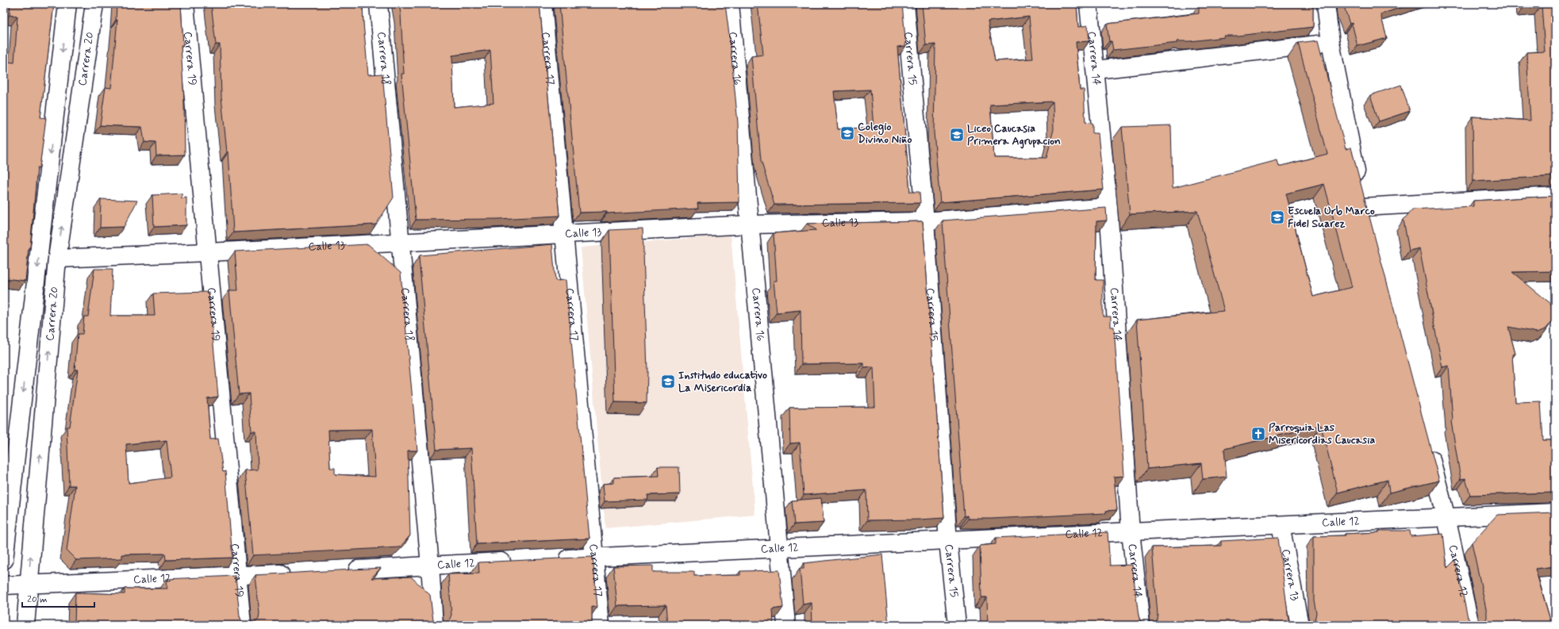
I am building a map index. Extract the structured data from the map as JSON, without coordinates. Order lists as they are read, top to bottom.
{
  "streets": {
    "street": [
      "Carrera 20",
      "Carrera 19",
      "Carrera 18",
      "Carrera 17",
      "Carrera 16",
      "Carrera 15",
      "Carrera 14",
      "Calle 13",
      "Calle 12",
      "Carrera 12",
      "Carrera 13"
    ]
  },
  "crossings": [
    ["Carrera 20", "Calle 13"],
    ["Carrera 20", "Calle 12"],
    ["Carrera 19", "Calle 13"],
    ["Carrera 19", "Calle 12"],
    ["Carrera 18", "Calle 13"],
    ["Carrera 18", "Calle 12"],
    ["Carrera 17", "Calle 13"],
    ["Carrera 17", "Calle 12"],
    ["Carrera 16", "Calle 13"],
    ["Carrera 16", "Calle 12"],
    ["Carrera 15", "Calle 13"],
    ["Carrera 15", "Calle 12"],
    ["Carrera 14", "Calle 13"],
    ["Carrera 14", "Calle 12"],
    ["Calle 12", "Carrera 12"],
    ["Calle 12", "Carrera 13"]
  ],
  "places": {
    "school or university": [
      "Colegio Divino Niño",
      "Liceo Caucasia Primera Agrupacion",
      "Escuela Urb Marco Fidel Suarez",
      "Institudo educativo La Misericordia"
    ],
    "church": ["Parroquia Las Misericordias Caucasia"]
  },
  "scale_bar": "20 m"
}
